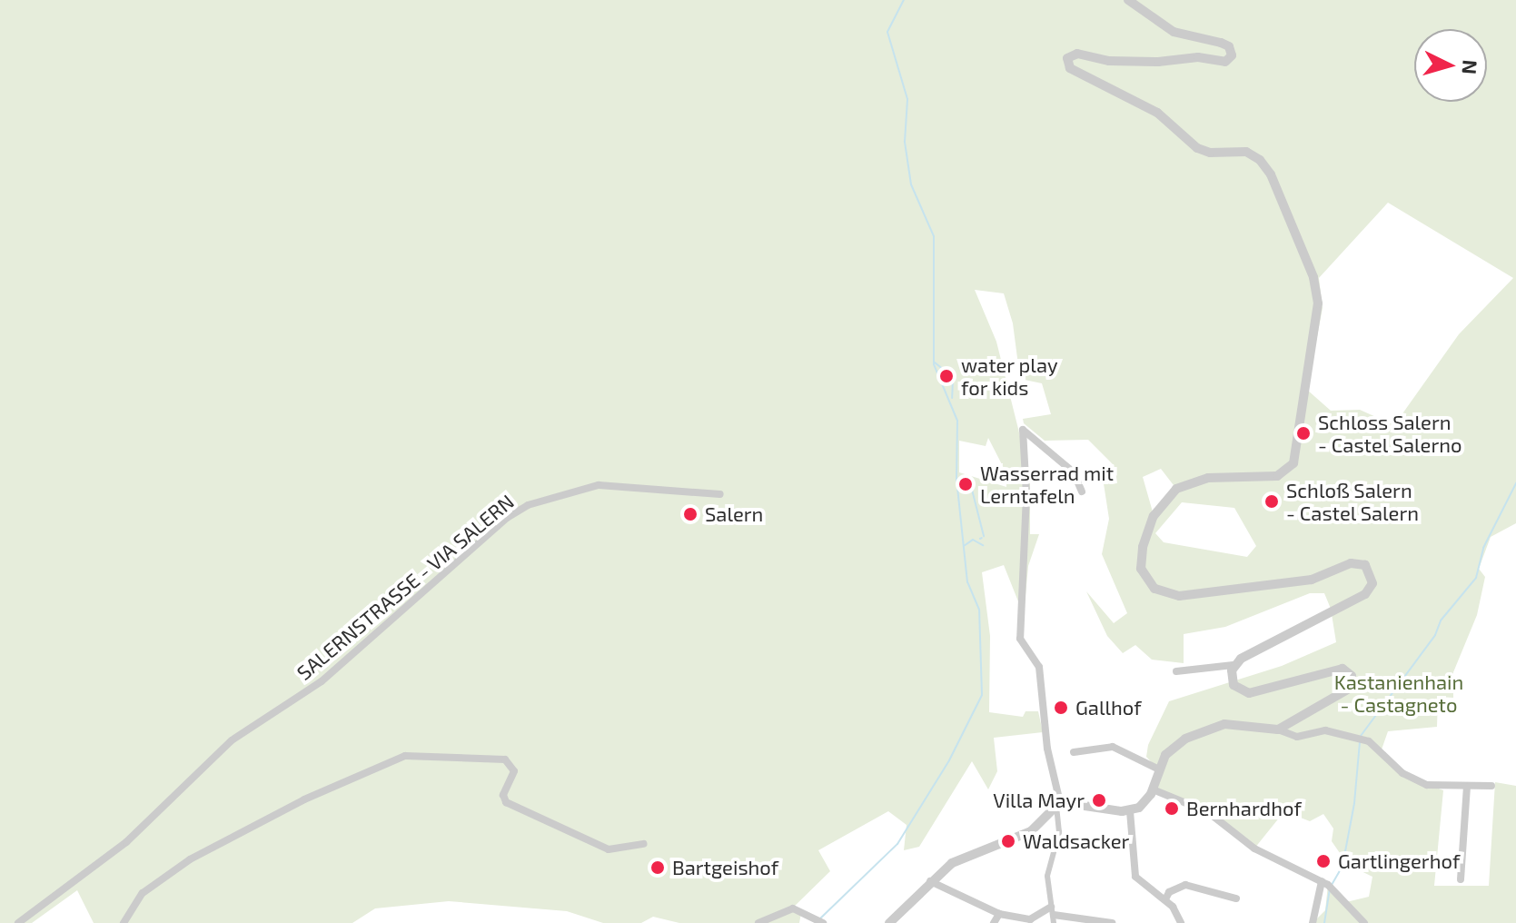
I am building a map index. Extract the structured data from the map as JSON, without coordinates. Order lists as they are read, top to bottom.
{
  "streets": {
    "street": ["SALERNSTRASSE - VIA SALERN"]
  },
  "parks": ["Kastanienhain - Castagneto"],
  "places": [
    "water play for kids",
    "Schloss Salern - Castel Salerno",
    "Wasserrad mit Lerntafeln",
    "Schloß Salern - Castel Salern",
    "Salern",
    "Gallhof",
    "Villa Mayr",
    "Bernhardhof",
    "Waldsacker",
    "Gartlingerhof",
    "Bartgeishof"
  ],
  "north": "right"
}
